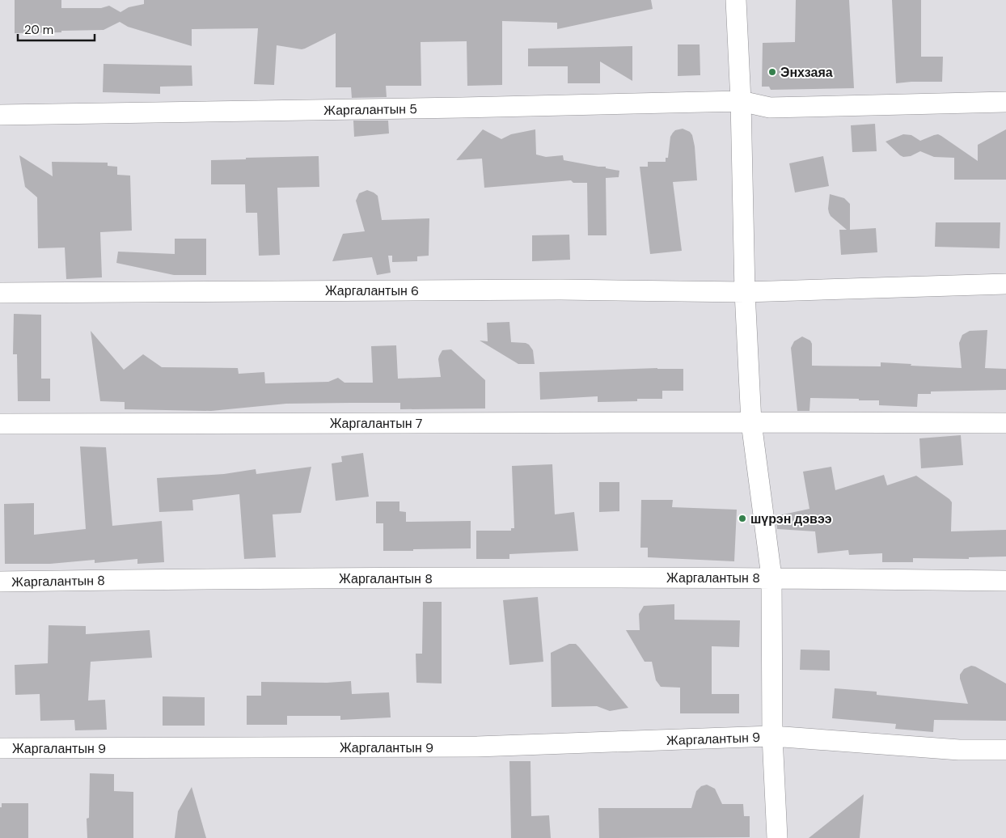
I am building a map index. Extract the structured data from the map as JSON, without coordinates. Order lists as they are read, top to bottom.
{
  "streets": {
    "street": [
      "Жаргалантын 5",
      "Жаргалантын 6",
      "Жаргалантын 7",
      "Жаргалантын 8",
      "Жаргалантын 9"
    ]
  },
  "places": ["Энхзаяа", "шүрэн дэвээ"],
  "scale_bar": "20 m"
}
